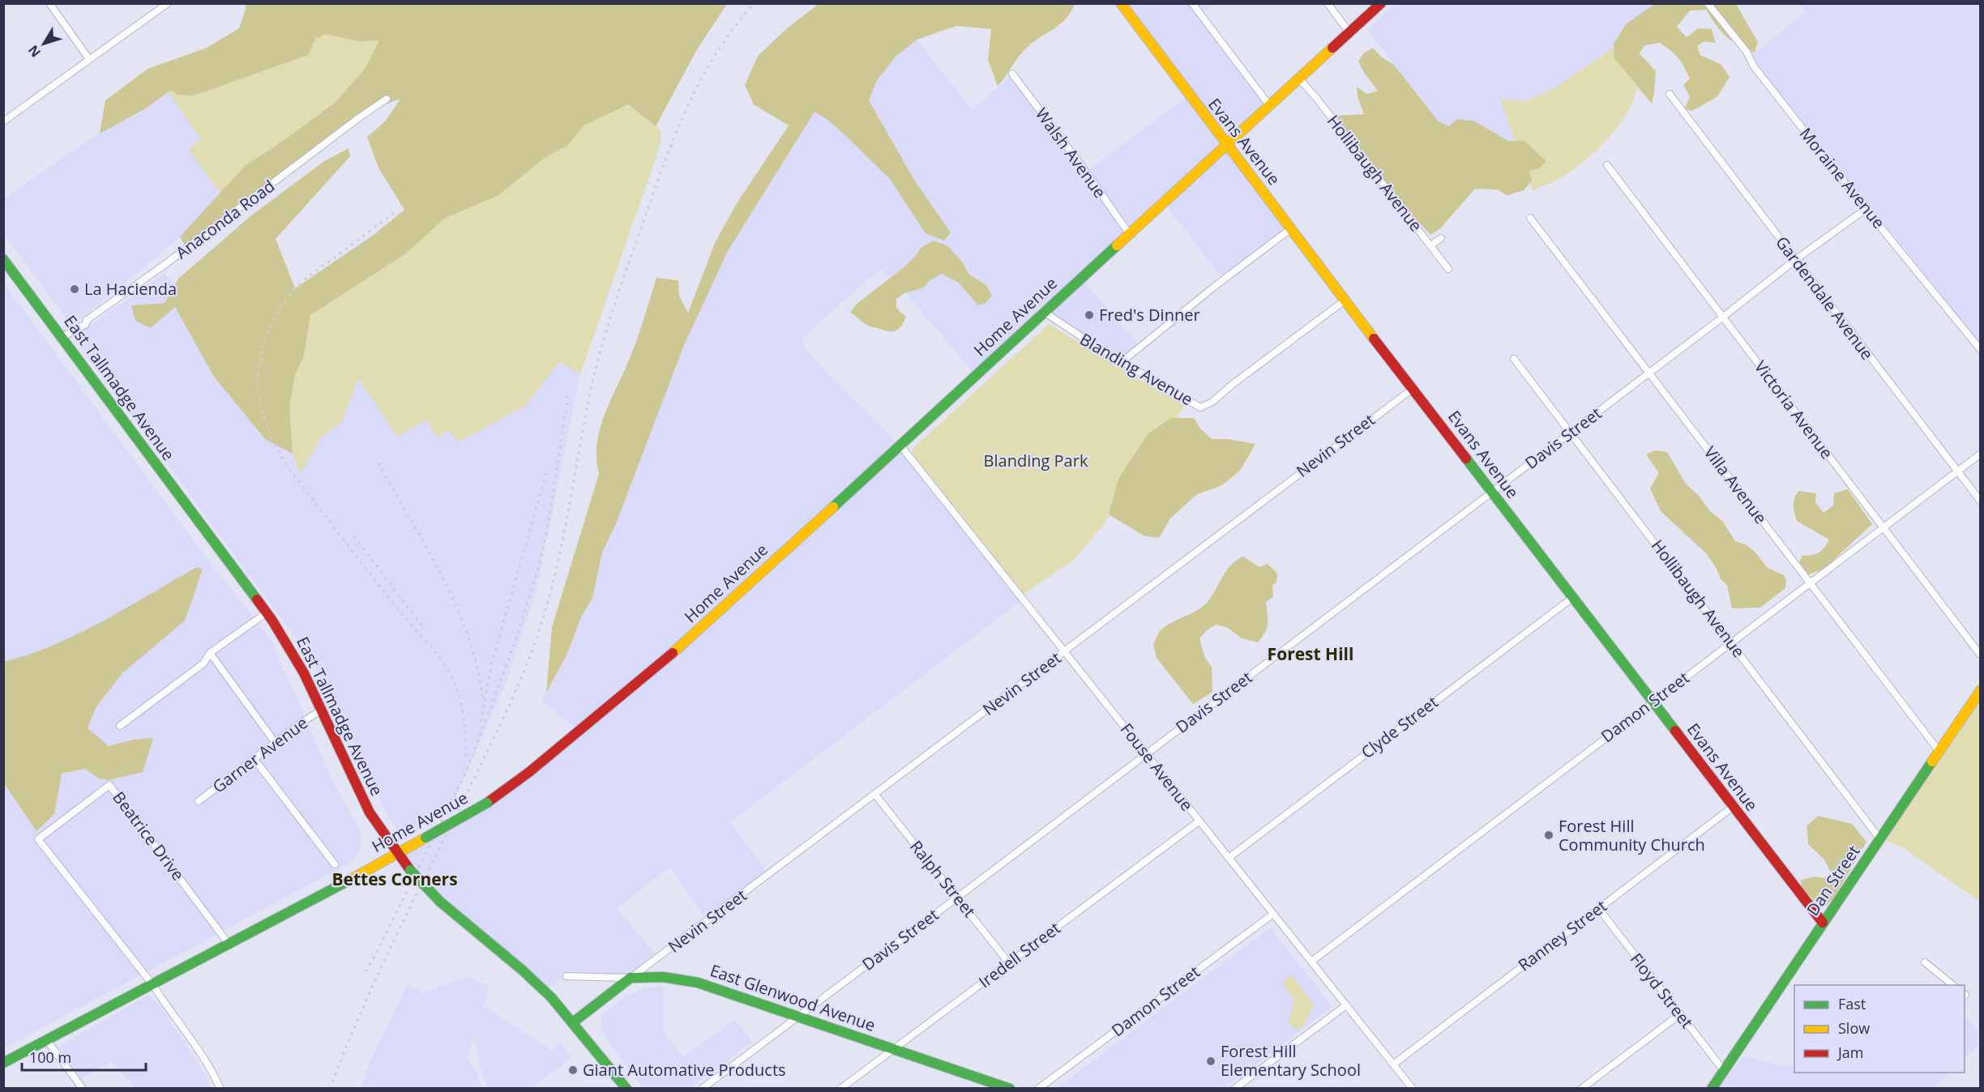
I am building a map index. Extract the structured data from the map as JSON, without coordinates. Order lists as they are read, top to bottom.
{
  "streets": {
    "street": [
      "Evans Avenue",
      "Walsh Avenue",
      "Hollibaugh Avenue",
      "Moraine Avenue",
      "Anaconda Road",
      "Gardendale Avenue",
      "Home Avenue",
      "Blanding Avenue",
      "East Tallmadge Avenue",
      "Victoria Avenue",
      "Davis Street",
      "Nevin Street",
      "Villa Avenue",
      "Damon Street",
      "Clyde Street",
      "Garner Avenue",
      "Fouse Avenue",
      "Beatrice Drive",
      "Ralph Street",
      "Dan Street",
      "Ranney Street",
      "Iredell Street",
      "Floyd Street",
      "East Glenwood Avenue"
    ]
  },
  "crossings": [
    ["Evans Avenue", "Home Avenue"],
    ["Evans Avenue", "Blanding Avenue"],
    ["Evans Avenue", "Davis Street"],
    ["Evans Avenue", "Nevin Street"],
    ["Evans Avenue", "Damon Street"],
    ["Evans Avenue", "Clyde Street"],
    ["Evans Avenue", "Dan Street"],
    ["Evans Avenue", "Ranney Street"],
    ["Walsh Avenue", "Home Avenue"],
    ["Hollibaugh Avenue", "Home Avenue"],
    ["Hollibaugh Avenue", "Davis Street"],
    ["Hollibaugh Avenue", "Damon Street"],
    ["Hollibaugh Avenue", "Dan Street"],
    ["Moraine Avenue", "Davis Street"],
    ["Anaconda Road", "East Tallmadge Avenue"],
    ["Gardendale Avenue", "Davis Street"],
    ["Gardendale Avenue", "Damon Street"],
    ["Home Avenue", "Blanding Avenue"],
    ["Home Avenue", "East Tallmadge Avenue"],
    ["Home Avenue", "Fouse Avenue"],
    ["Home Avenue", "Beatrice Drive"],
    ["East Tallmadge Avenue", "Garner Avenue"],
    ["Victoria Avenue", "Davis Street"],
    ["Victoria Avenue", "Damon Street"],
    ["Davis Street", "Villa Avenue"],
    ["Davis Street", "Fouse Avenue"],
    ["Davis Street", "Ralph Street"],
    ["Davis Street", "East Glenwood Avenue"],
    ["Nevin Street", "Fouse Avenue"],
    ["Nevin Street", "Ralph Street"],
    ["Nevin Street", "East Glenwood Avenue"],
    ["Villa Avenue", "Damon Street"],
    ["Villa Avenue", "Dan Street"],
    ["Damon Street", "Fouse Avenue"],
    ["Clyde Street", "Fouse Avenue"],
    ["Fouse Avenue", "Ranney Street"],
    ["Fouse Avenue", "Iredell Street"],
    ["Ralph Street", "Iredell Street"],
    ["Dan Street", "Floyd Street"],
    ["Ranney Street", "Floyd Street"],
    ["Iredell Street", "East Glenwood Avenue"]
  ],
  "districts": ["Forest Hill", "Bettes Corners"],
  "parks": ["Blanding Park"],
  "places": [
    "La Hacienda",
    "Fred's Dinner",
    "Forest Hill Community Church",
    "Forest Hill Elementary School",
    "Giant Automative Products"
  ],
  "legend": ["Fast", "Slow", "Jam"],
  "scale_bar": "100 m",
  "north": "bottom left"
}
